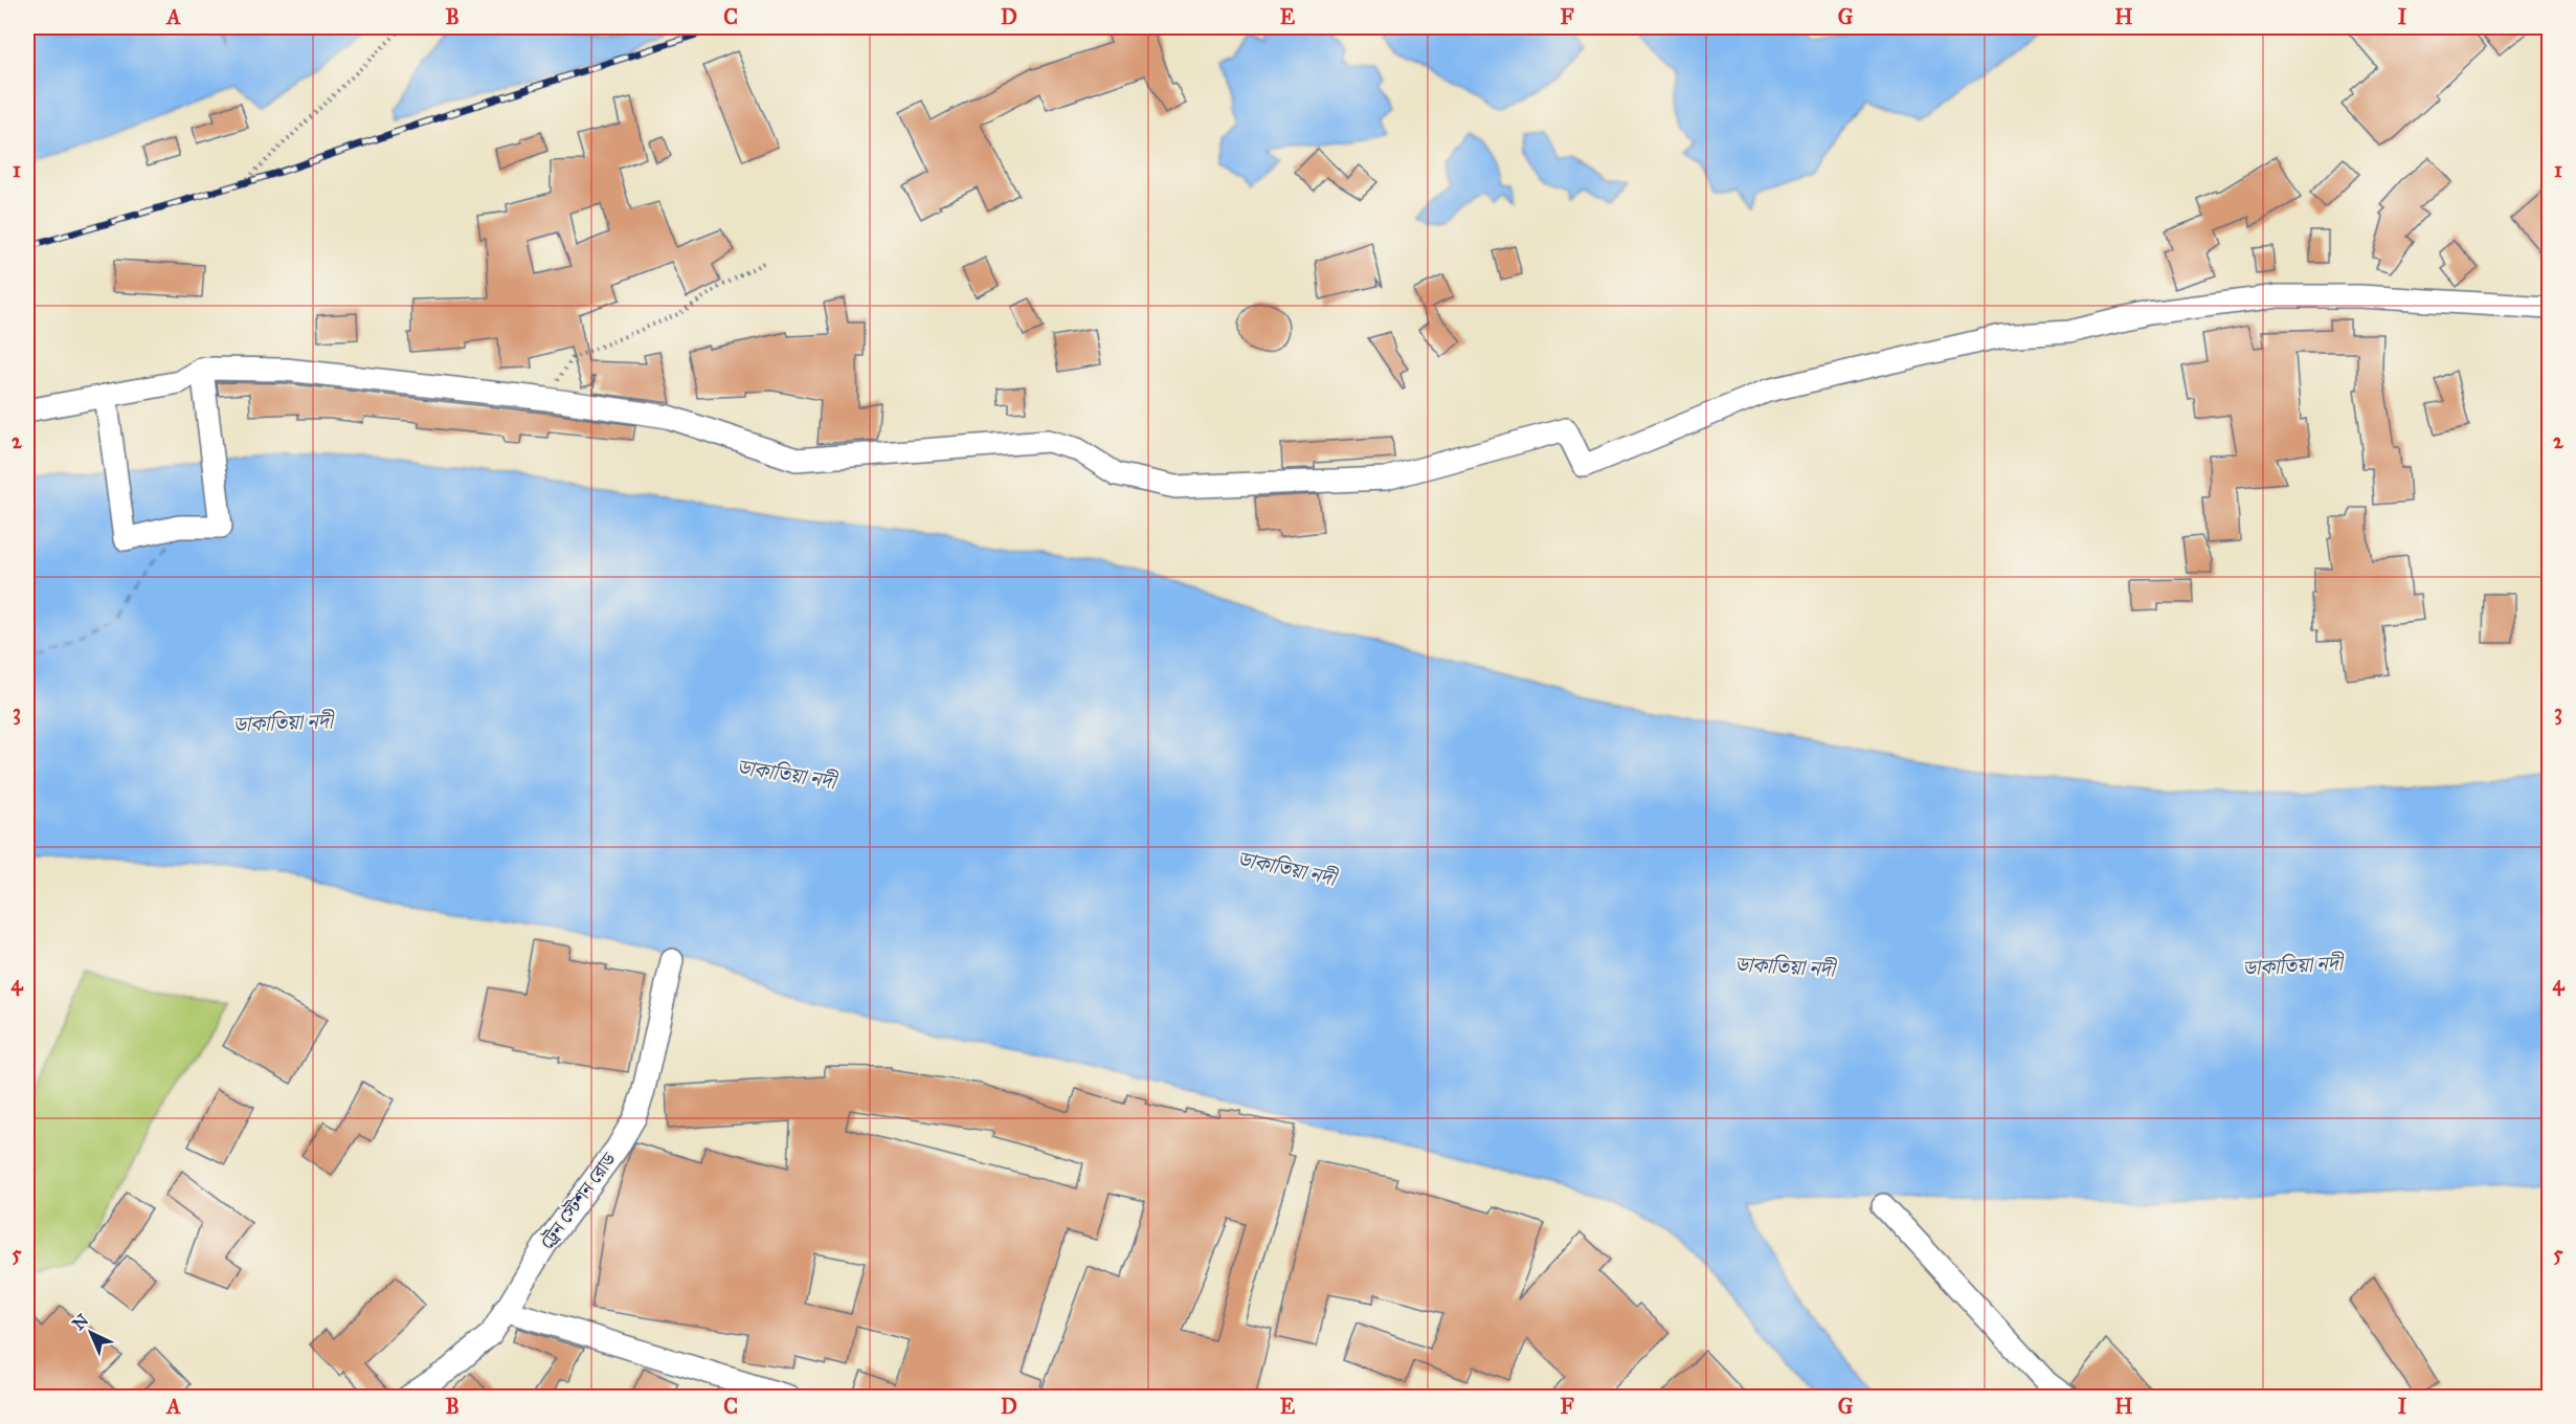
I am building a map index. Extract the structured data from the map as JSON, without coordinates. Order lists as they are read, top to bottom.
{
  "streets": {
    "street": ["ট্রেন স্টেশন রোড"]
  },
  "water": ["ডাকাতিয়া নদী"],
  "north": "top left",
  "grid": {
    "columns": [
      "A",
      "B",
      "C",
      "D",
      "E",
      "F",
      "G",
      "H",
      "I"
    ],
    "rows": [
      "1",
      "2",
      "3",
      "4",
      "5"
    ]
  }
}
